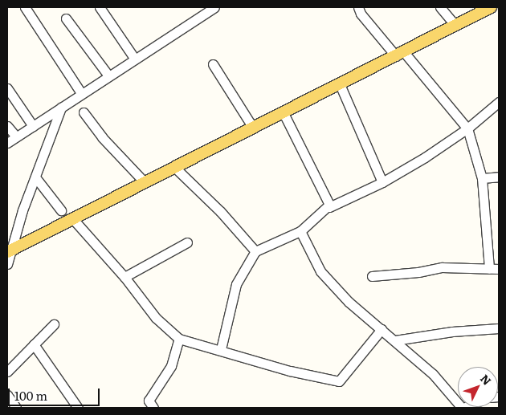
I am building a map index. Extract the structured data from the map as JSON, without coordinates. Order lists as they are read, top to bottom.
{
  "scale_bar": "100 m",
  "north": "top right"
}
